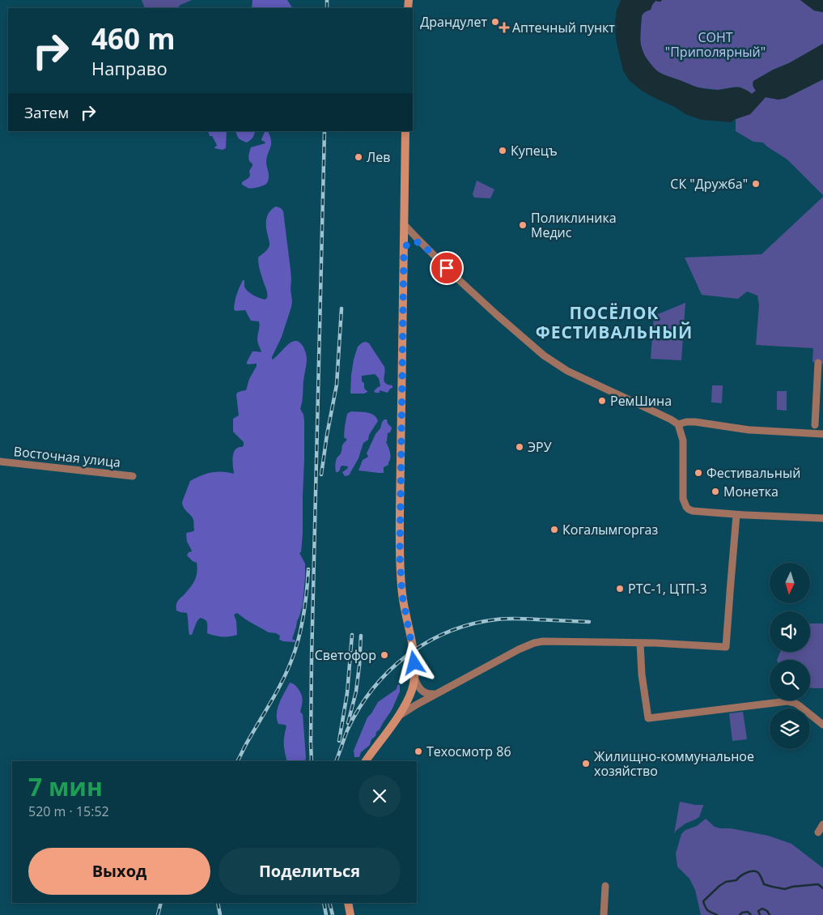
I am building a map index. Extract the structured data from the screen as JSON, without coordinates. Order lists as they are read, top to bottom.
{
  "streets": {
    "street": ["Восточная улица"]
  },
  "districts": ["ПОСЁЛОК ФЕСТИВАЛЬНЫЙ"],
  "parks": ["СОНТ \"Приполярный\""],
  "places": {
    "other": [
      "Драндулет",
      "Купецъ",
      "Лев",
      "СК \"Дружба\"",
      "Поликлиника Медис",
      "РемШина",
      "ЭРУ",
      "Фестивальный",
      "Монетка",
      "Когалымгоргаз",
      "РТС-1, ЦТП-3",
      "Светофор",
      "Техосмотр 86",
      "Жилищно-коммунальное хозяйство"
    ],
    "health": ["Аптечный пункт"]
  },
  "north": "bottom",
  "page": {
    "turn": ["460 m", "Направо"],
    "then": "Затем",
    "heading": ["7 мин", "520 m · 15:52"],
    "buttons": ["Выход", "Поделиться"]
  }
}
